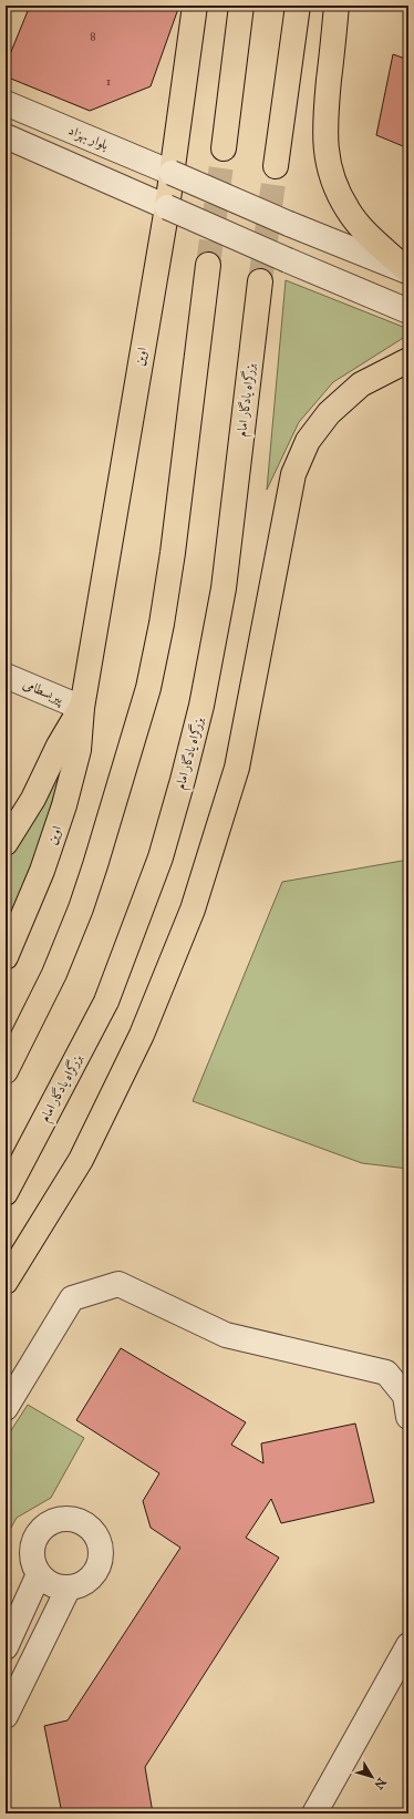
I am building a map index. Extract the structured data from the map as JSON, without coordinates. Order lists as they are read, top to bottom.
{
  "streets": {
    "main road": ["اوین", "بزرگراه یادگار امام"],
    "street": ["بلوار بهزاد", "پیربسطامی"]
  },
  "crossings": [
    ["بلوار بهزاد", "اوین"],
    ["اوین", "پیربسطامی"]
  ],
  "house_numbers": ["8", "1"],
  "north": "bottom right"
}
